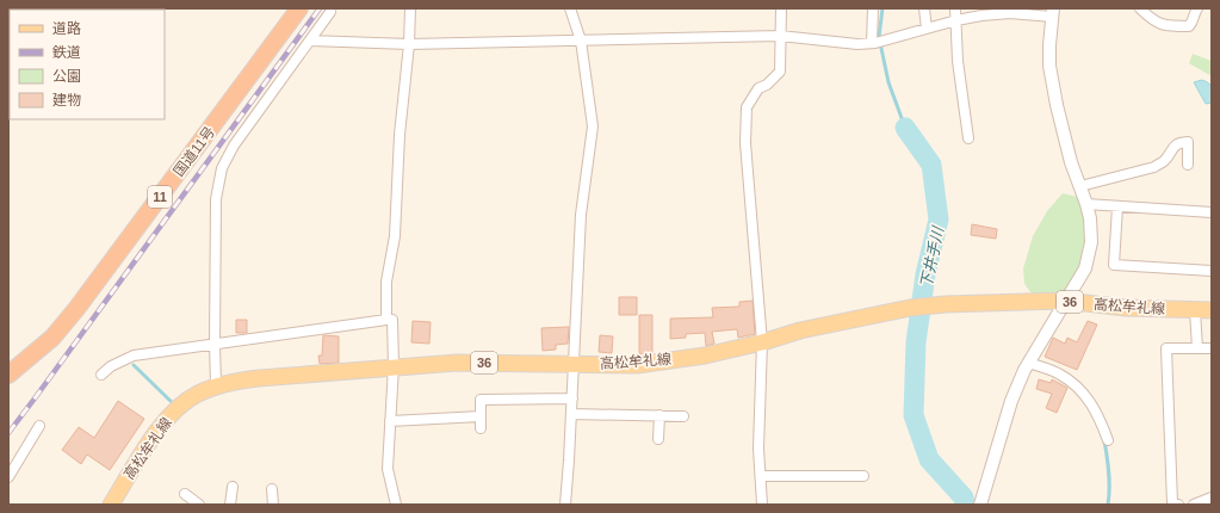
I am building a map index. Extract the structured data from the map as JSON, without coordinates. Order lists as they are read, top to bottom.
{
  "streets": {
    "highway": ["国道11号", "11"],
    "main road": ["36", "高松牟礼線"]
  },
  "water": ["下井手川"],
  "legend": [
    "道路",
    "鉄道",
    "公園",
    "建物"
  ]
}
